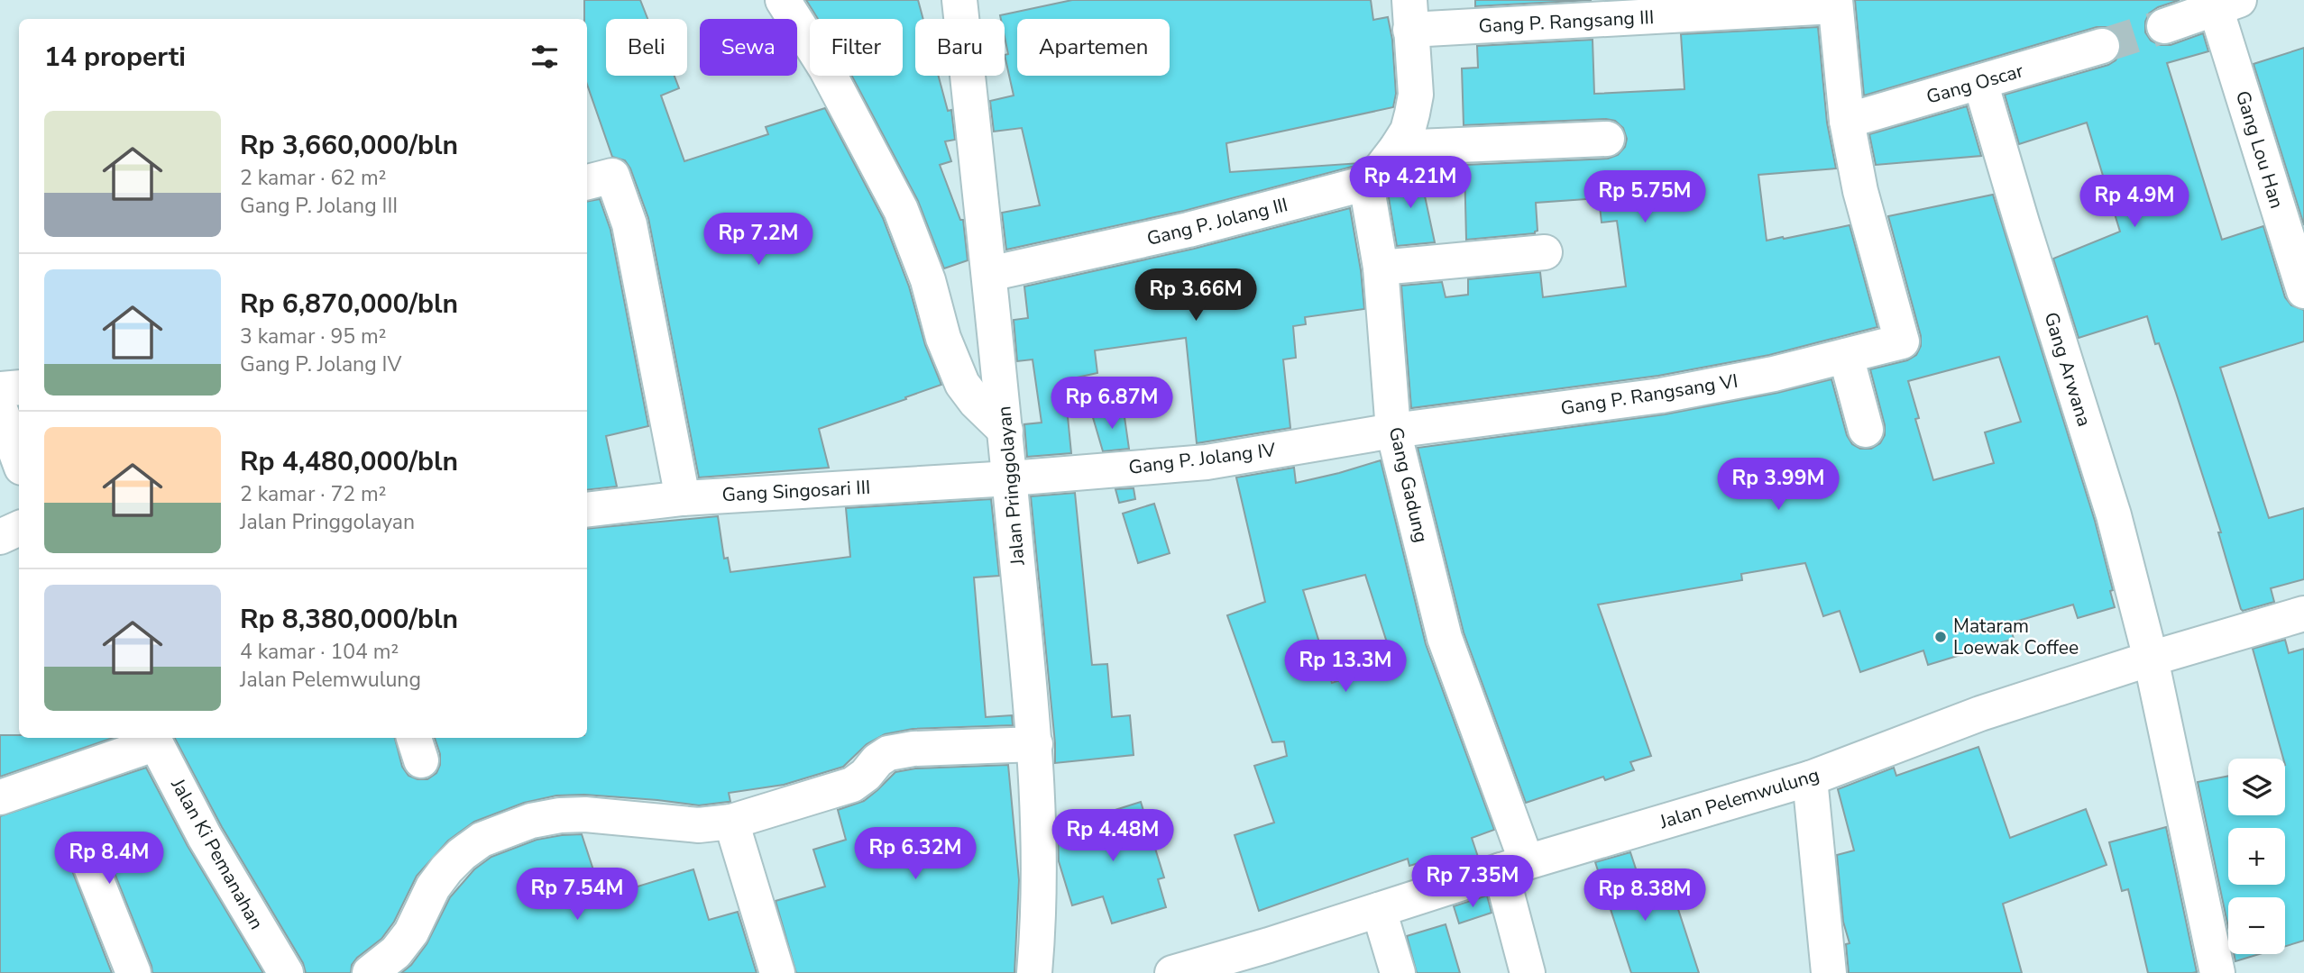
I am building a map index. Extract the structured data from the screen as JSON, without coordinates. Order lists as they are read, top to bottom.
{
  "streets": {
    "street": [
      "Gang P. Rangsang III",
      "Gang Oscar",
      "Gang Lou Han",
      "Gang P. Jolang III",
      "Gang Arwana",
      "Gang P. Rangsang VI",
      "Gang P. Jolang IV",
      "Gang Gadung",
      "Jalan Pringgolayan",
      "Gang Singosari III",
      "Jalan Pelemwulung",
      "Jalan Ki Pemanahan"
    ]
  },
  "crossings": [
    ["Gang Oscar", "Gang Arwana"],
    ["Gang Oscar", "Gang P. Rangsang VI"],
    ["Gang P. Jolang III", "Gang Gadung"],
    ["Gang P. Jolang III", "Jalan Pringgolayan"],
    ["Gang Arwana", "Jalan Pelemwulung"],
    ["Gang P. Rangsang VI", "Gang P. Jolang IV"],
    ["Gang P. Rangsang VI", "Gang Gadung"],
    ["Gang P. Jolang IV", "Gang Gadung"],
    ["Gang P. Jolang IV", "Jalan Pringgolayan"],
    ["Gang P. Jolang IV", "Gang Singosari III"],
    ["Gang Gadung", "Jalan Pelemwulung"],
    ["Jalan Pringgolayan", "Gang Singosari III"]
  ],
  "places": ["Mataram Loewak Coffee"],
  "page": {
    "chip": [
      "Beli",
      "Sewa",
      "Filter",
      "Baru",
      "Apartemen"
    ],
    "heading": "14 properti",
    "list": [
      {
        "name": "Rp 3,660,000/bln",
        "note": "2 kamar · 62 m² · Gang P. Jolang III"
      },
      {
        "name": "Rp 6,870,000/bln",
        "note": "3 kamar · 95 m² · Gang P. Jolang IV"
      },
      {
        "name": "Rp 4,480,000/bln",
        "note": "2 kamar · 72 m² · Jalan Pringgolayan"
      },
      {
        "name": "Rp 8,380,000/bln",
        "note": "4 kamar · 104 m² · Jalan Pelemwulung"
      }
    ],
    "price": [
      "Rp 4.21M",
      "Rp 5.75M",
      "Rp 4.9M",
      "Rp 7.2M",
      "Rp 3.66M",
      "Rp 6.87M",
      "Rp 3.99M",
      "Rp 13.3M",
      "Rp 4.48M",
      "Rp 6.32M",
      "Rp 8.4M",
      "Rp 7.35M",
      "Rp 7.54M",
      "Rp 8.38M"
    ],
    "map_buttons": ["+", "−"]
  }
}
